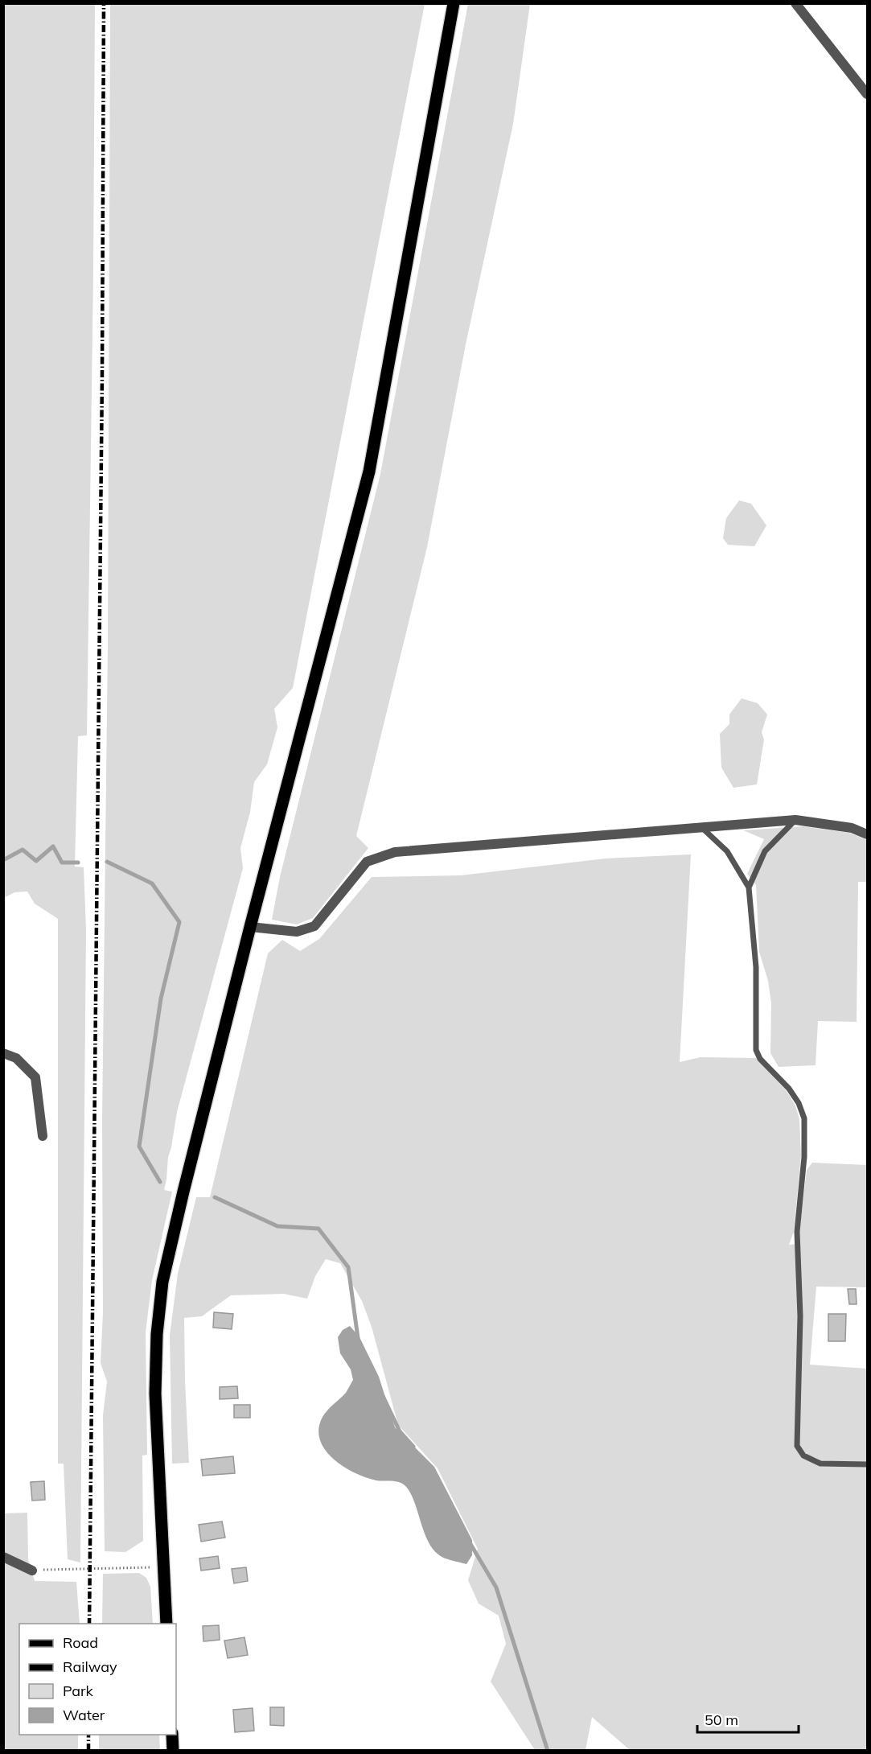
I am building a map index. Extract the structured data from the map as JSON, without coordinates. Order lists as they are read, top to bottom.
{
  "legend": [
    "Road",
    "Railway",
    "Park",
    "Water"
  ],
  "scale_bar": "50 m"
}
